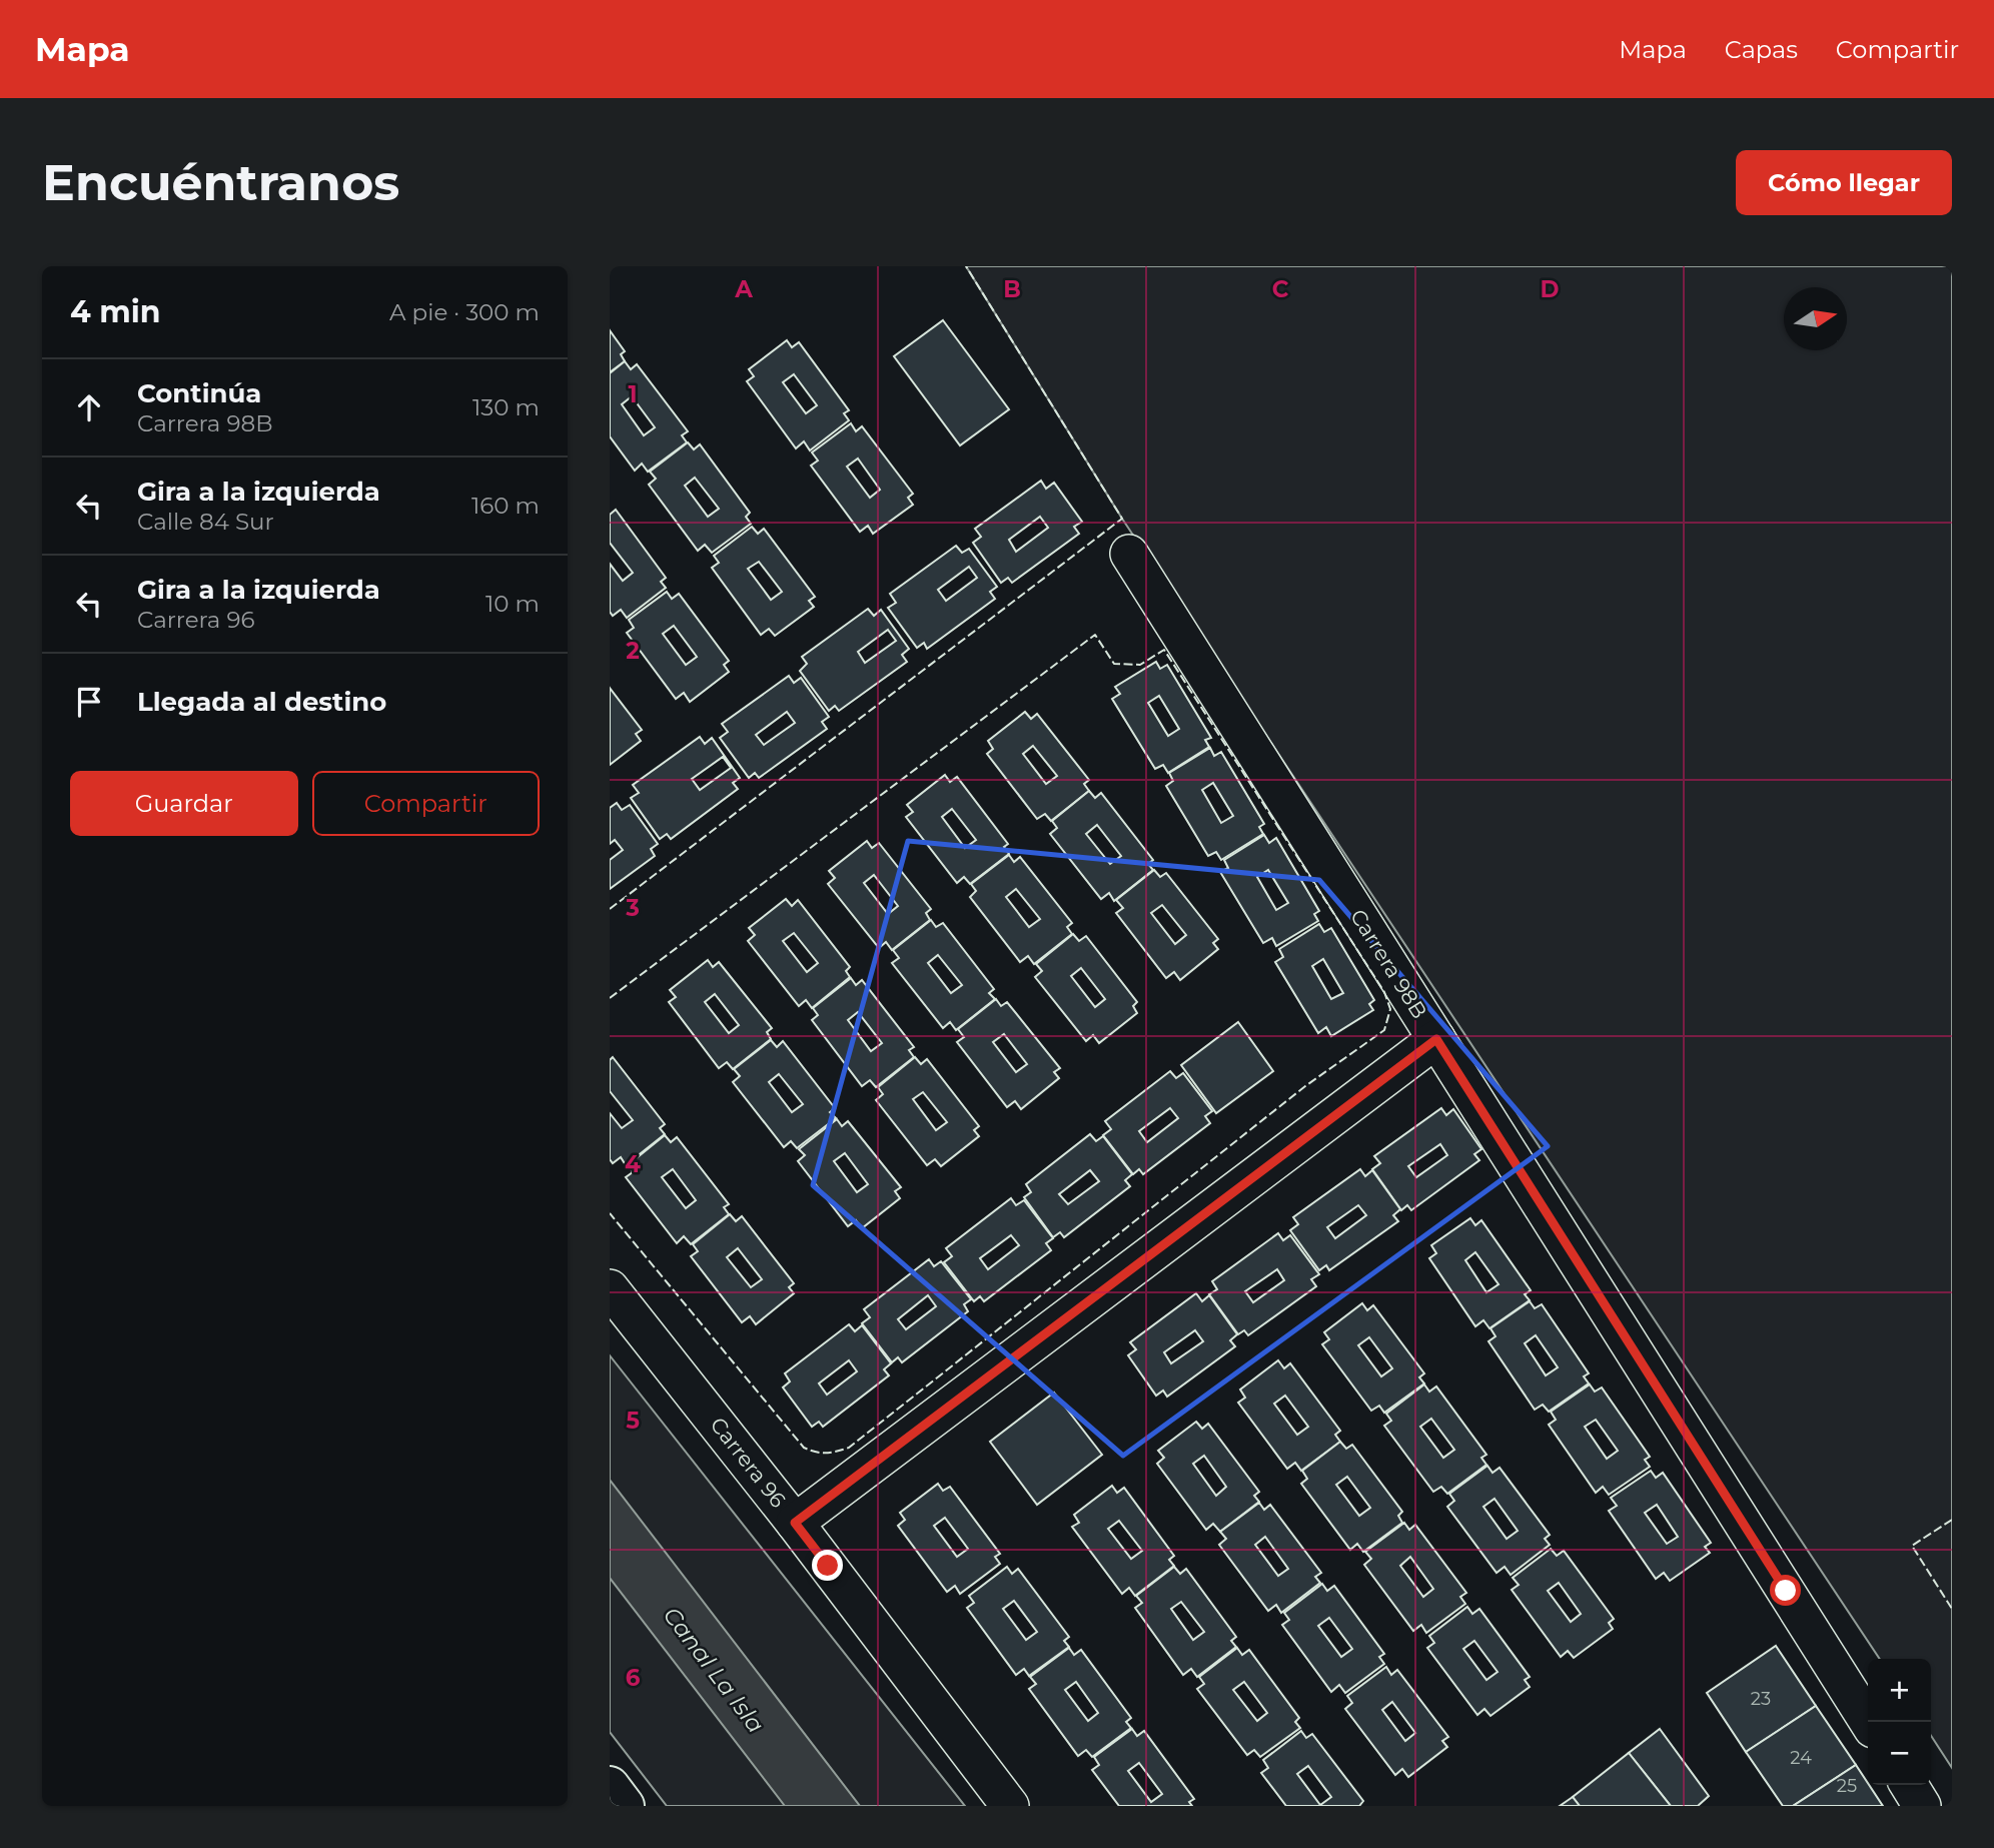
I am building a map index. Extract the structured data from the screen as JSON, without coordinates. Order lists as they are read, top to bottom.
{
  "streets": {
    "street": ["Carrera 98B", "Carrera 96"]
  },
  "water": ["Canal La Isla"],
  "house_numbers": ["23", "24", "25"],
  "north": "right",
  "page": {
    "header": "Mapa",
    "nav": ["Mapa", "Capas", "Compartir"],
    "buttons": [
      "Cómo llegar",
      ["Guardar", "Compartir"]
    ],
    "title": "Encuéntranos",
    "heading": ["4 min", "A pie · 300 m"],
    "list": [
      ["Continúa", "Carrera 98B", "130 m"],
      ["Gira a la izquierda", "Calle 84 Sur", "160 m"],
      ["Gira a la izquierda", "Carrera 96", "10 m"],
      "Llegada al destino"
    ],
    "map_buttons": ["+", "−"]
  },
  "grid": {
    "columns": [
      "A",
      "B",
      "C",
      "D"
    ],
    "rows": [
      "1",
      "2",
      "3",
      "4",
      "5",
      "6"
    ]
  }
}
